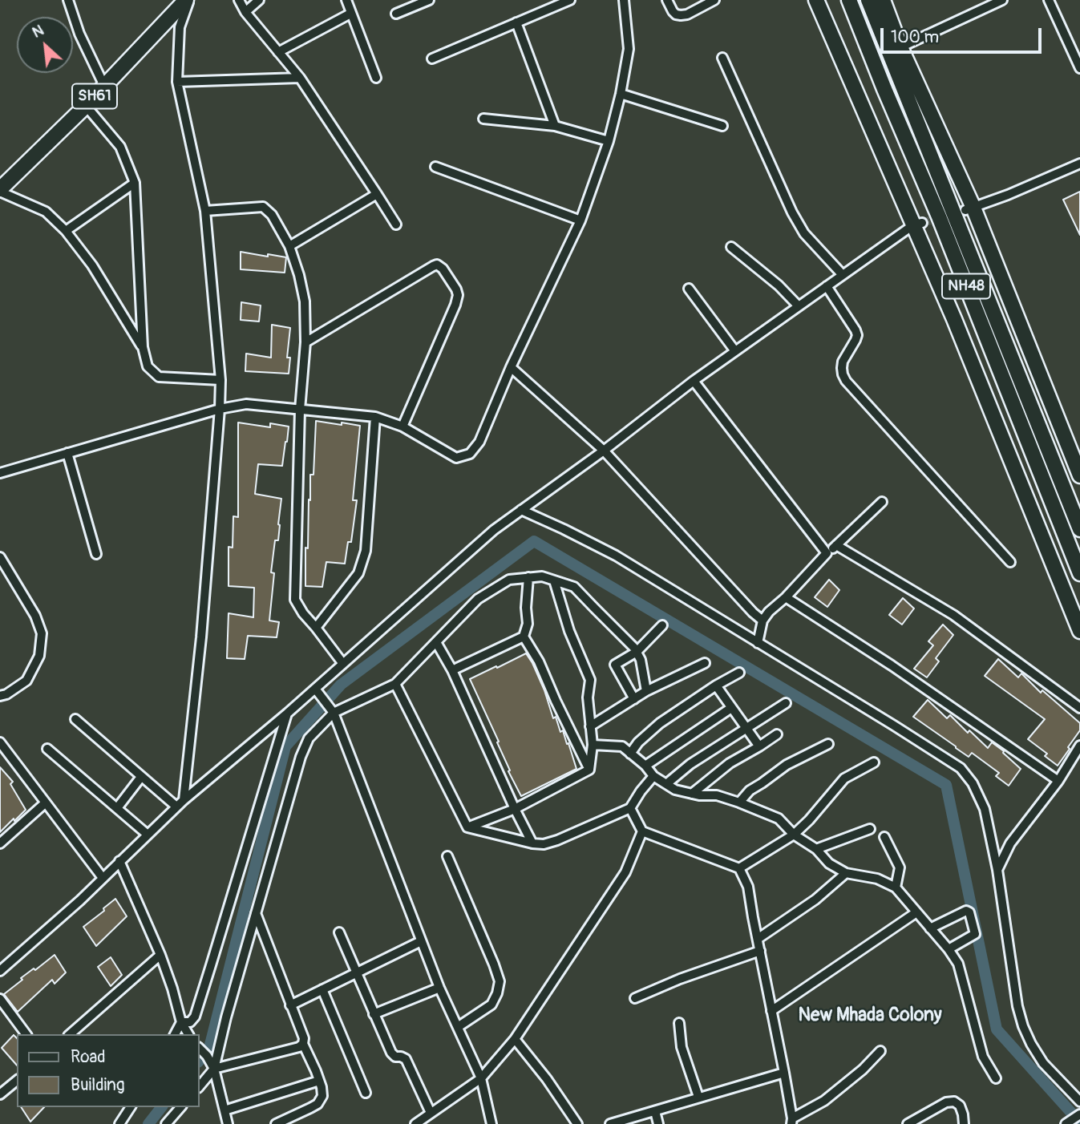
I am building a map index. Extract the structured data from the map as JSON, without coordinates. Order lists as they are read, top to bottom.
{
  "streets": {
    "main road": ["SH61", "NH48"]
  },
  "districts": ["New Mhada Colony"],
  "legend": ["Road", "Building"],
  "scale_bar": "100 m",
  "north": "top left"
}
